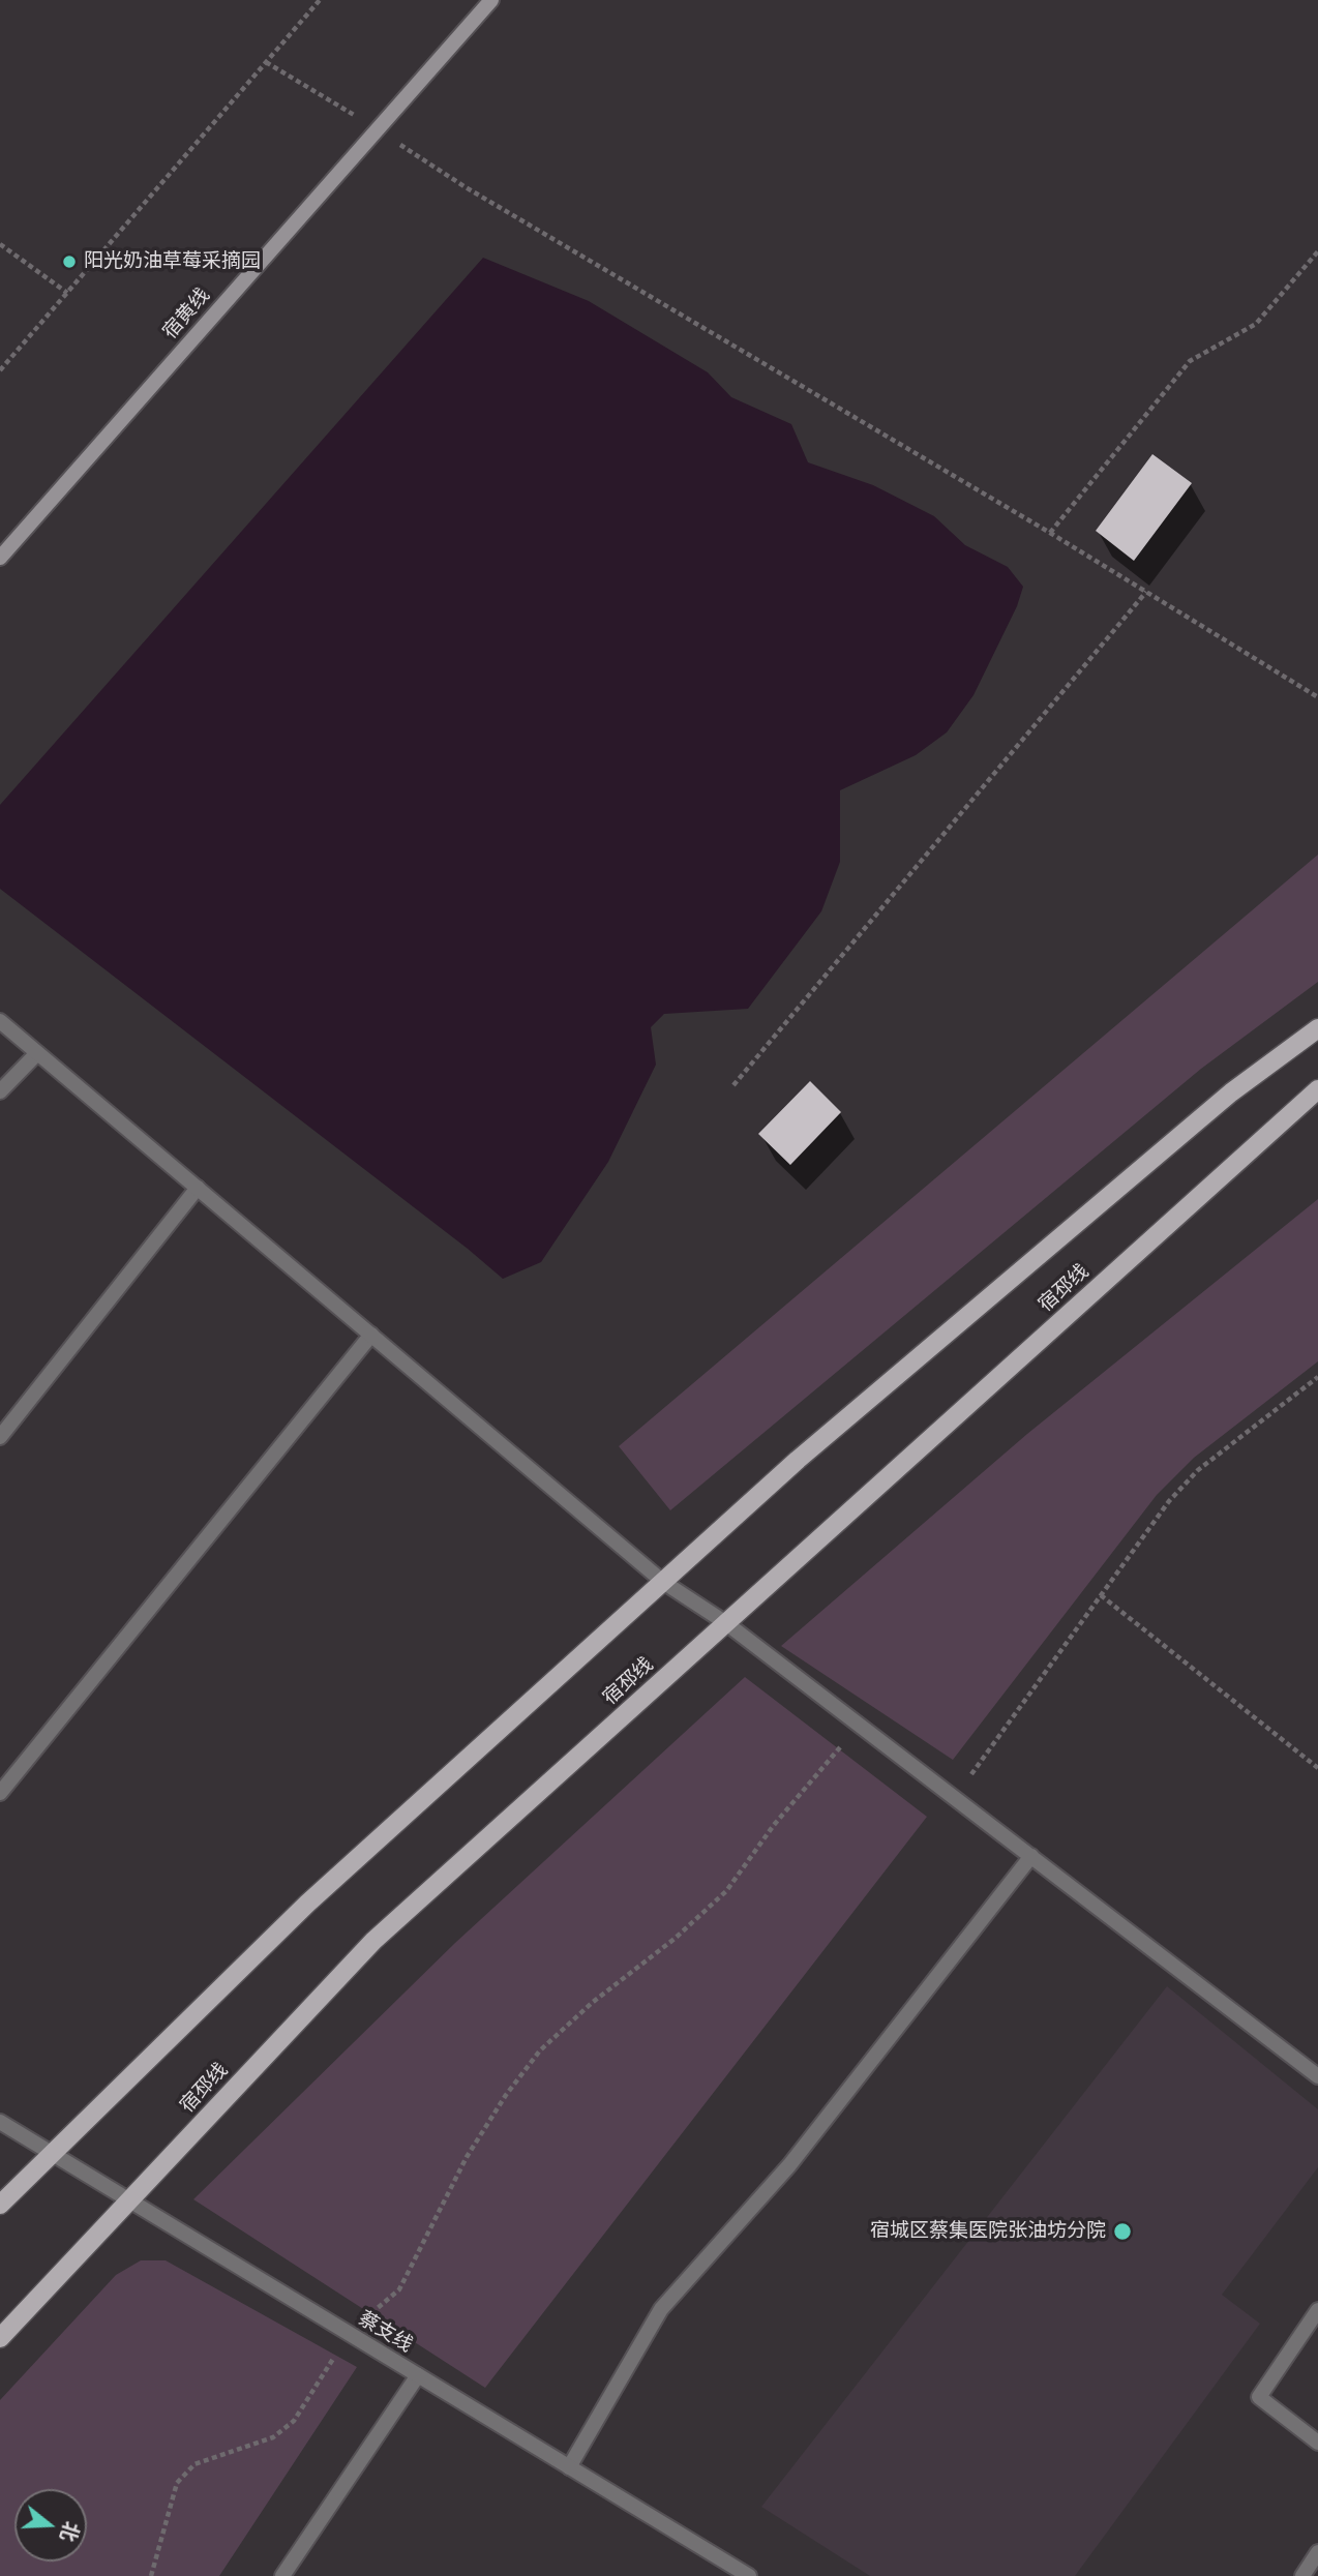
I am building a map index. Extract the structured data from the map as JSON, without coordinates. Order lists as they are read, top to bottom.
{
  "streets": {
    "main road": ["宿黄线", "宿邳线"],
    "street": ["蔡支线"]
  },
  "crossings": [
    ["宿邳线", "蔡支线"]
  ],
  "places": ["阳光奶油草莓采摘园", "宿城区蔡集医院张油坊分院"],
  "north": "right"
}
